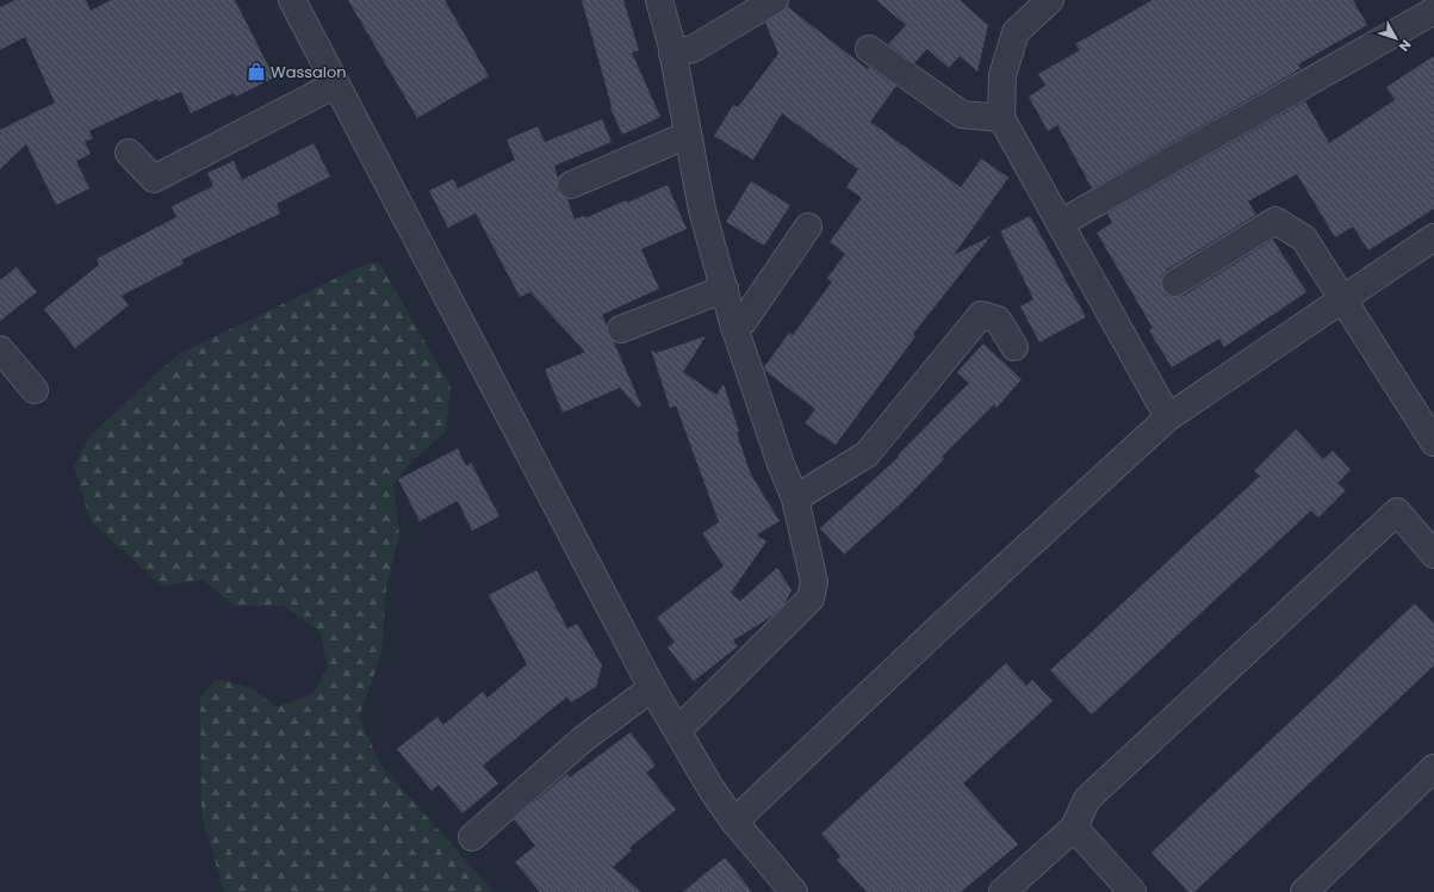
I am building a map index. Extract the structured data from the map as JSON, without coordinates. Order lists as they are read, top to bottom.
{
  "places": {
    "shop": ["Wassalon"]
  },
  "north": "bottom right"
}
